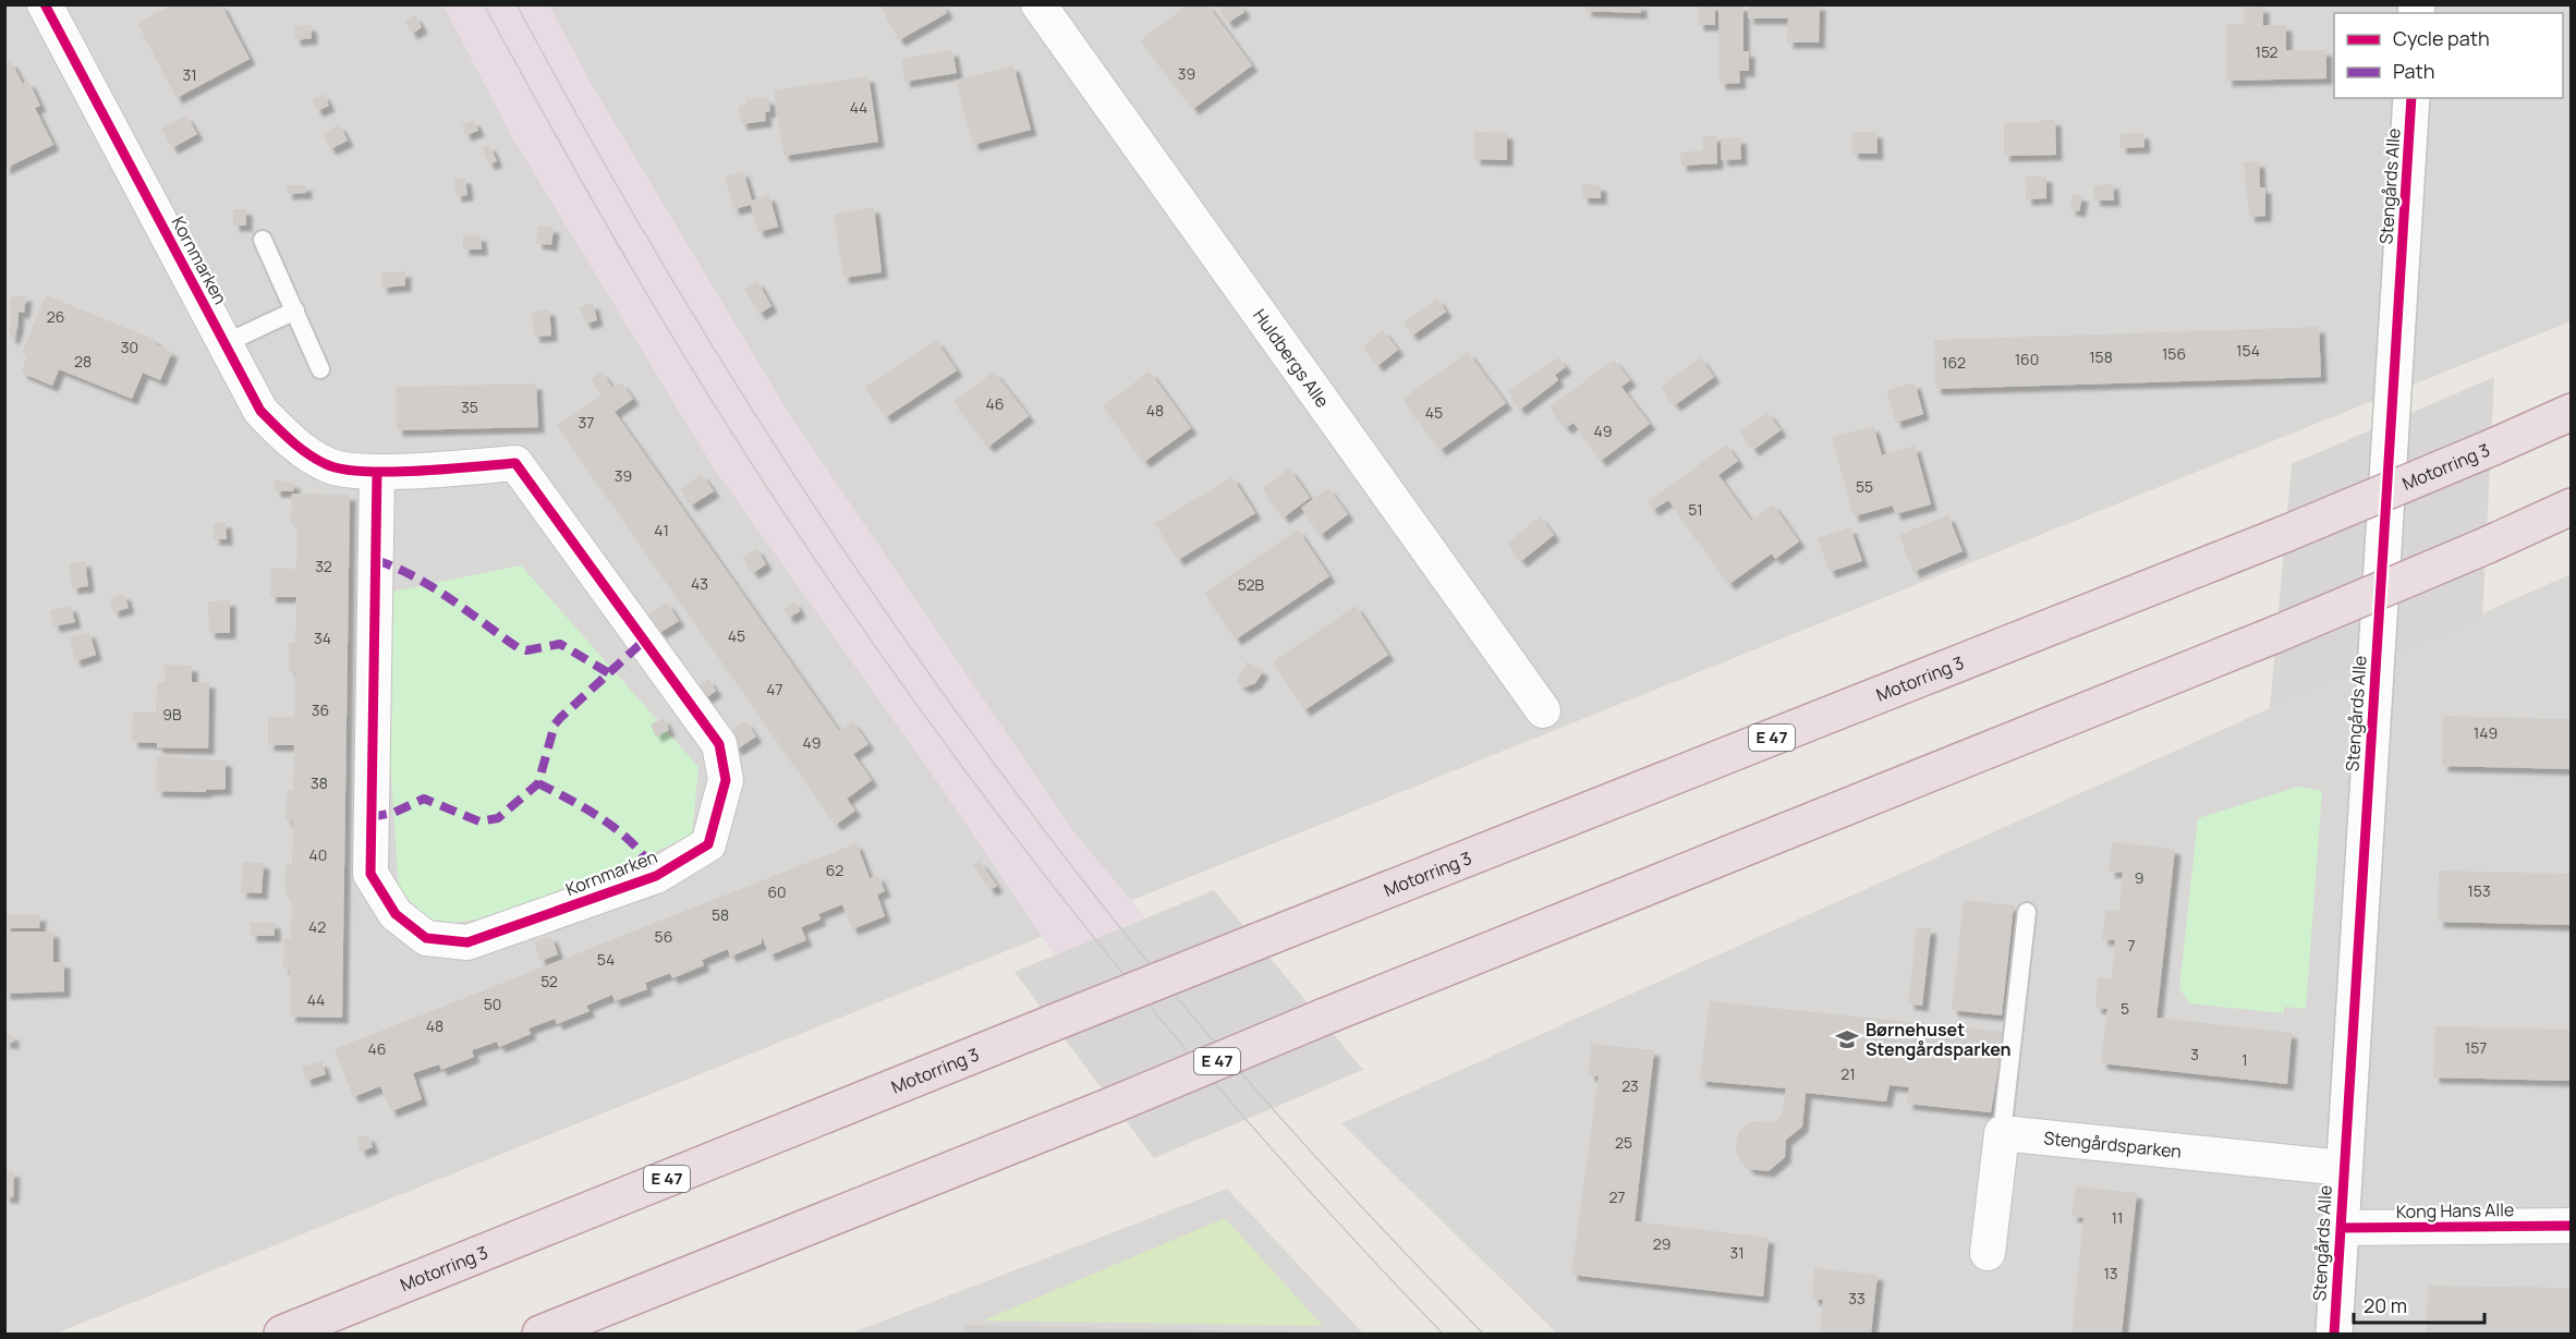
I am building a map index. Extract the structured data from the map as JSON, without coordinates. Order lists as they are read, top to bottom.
{
  "streets": {
    "highway": ["Motorring 3", "E 47"],
    "street": [
      "Stengårds Alle",
      "Kornmarken",
      "Huldbergs Alle",
      "Stengårdsparken",
      "Kong Hans Alle"
    ]
  },
  "crossings": [
    ["Stengårds Alle", "Stengårdsparken"],
    ["Stengårds Alle", "Kong Hans Alle"]
  ],
  "places": {
    "school or university": ["Børnehuset Stengårdsparken"]
  },
  "house_numbers": [
    "152",
    "39",
    "31",
    "44",
    "26",
    "30",
    "154",
    "156",
    "158",
    "160",
    "28",
    "162",
    "46",
    "35",
    "48",
    "45",
    "37",
    "49",
    "39",
    "55",
    "51",
    "41",
    "32",
    "43",
    "52B",
    "45",
    "34",
    "47",
    "36",
    "9B",
    "149",
    "49",
    "38",
    "40",
    "62",
    "9",
    "153",
    "60",
    "58",
    "42",
    "56",
    "7",
    "54",
    "52",
    "44",
    "50",
    "5",
    "48",
    "157",
    "46",
    "3",
    "1",
    "21",
    "23",
    "25",
    "27",
    "11",
    "29",
    "31",
    "13",
    "33"
  ],
  "legend": ["Cycle path", "Path"],
  "scale_bar": "20 m"
}
